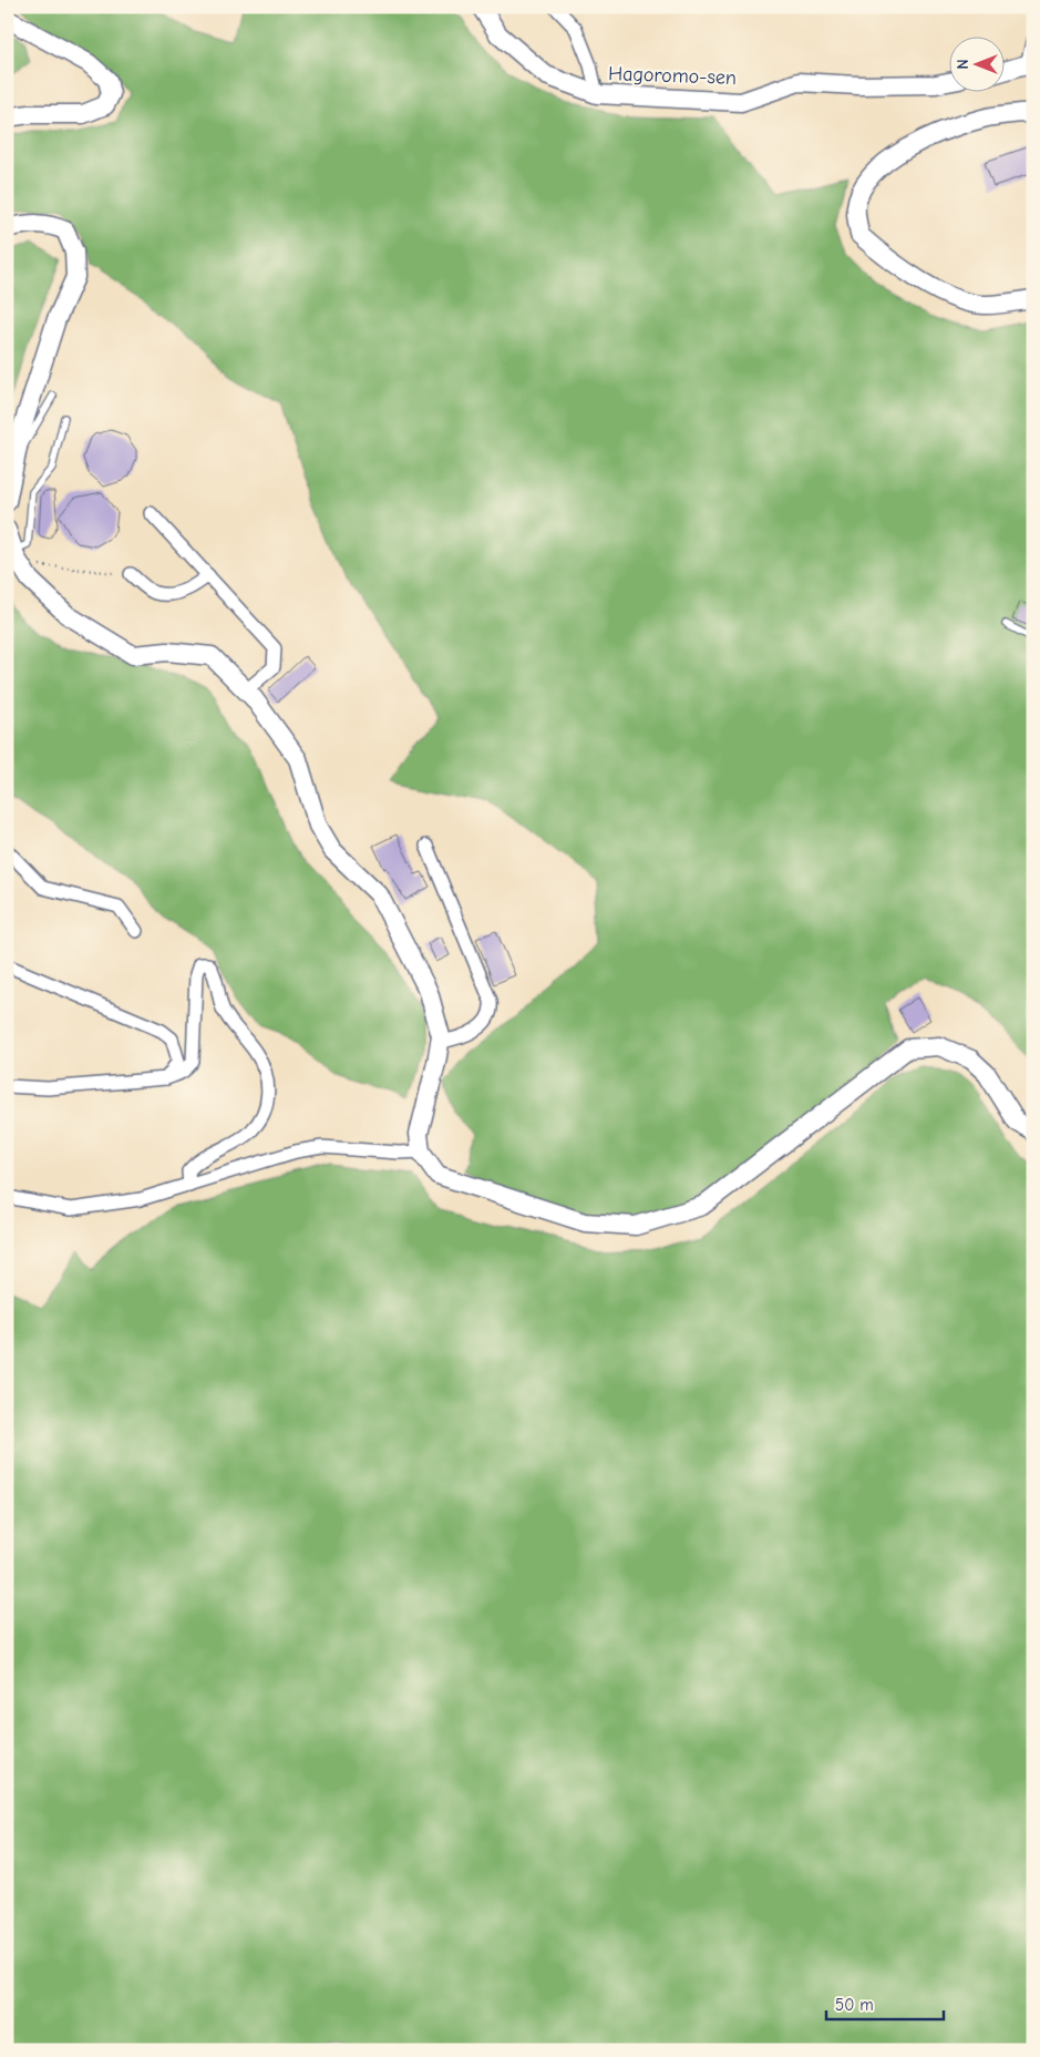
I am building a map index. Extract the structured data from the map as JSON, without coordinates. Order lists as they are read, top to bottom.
{
  "streets": {
    "street": ["Hagoromo-sen"]
  },
  "scale_bar": "50 m",
  "north": "left"
}
